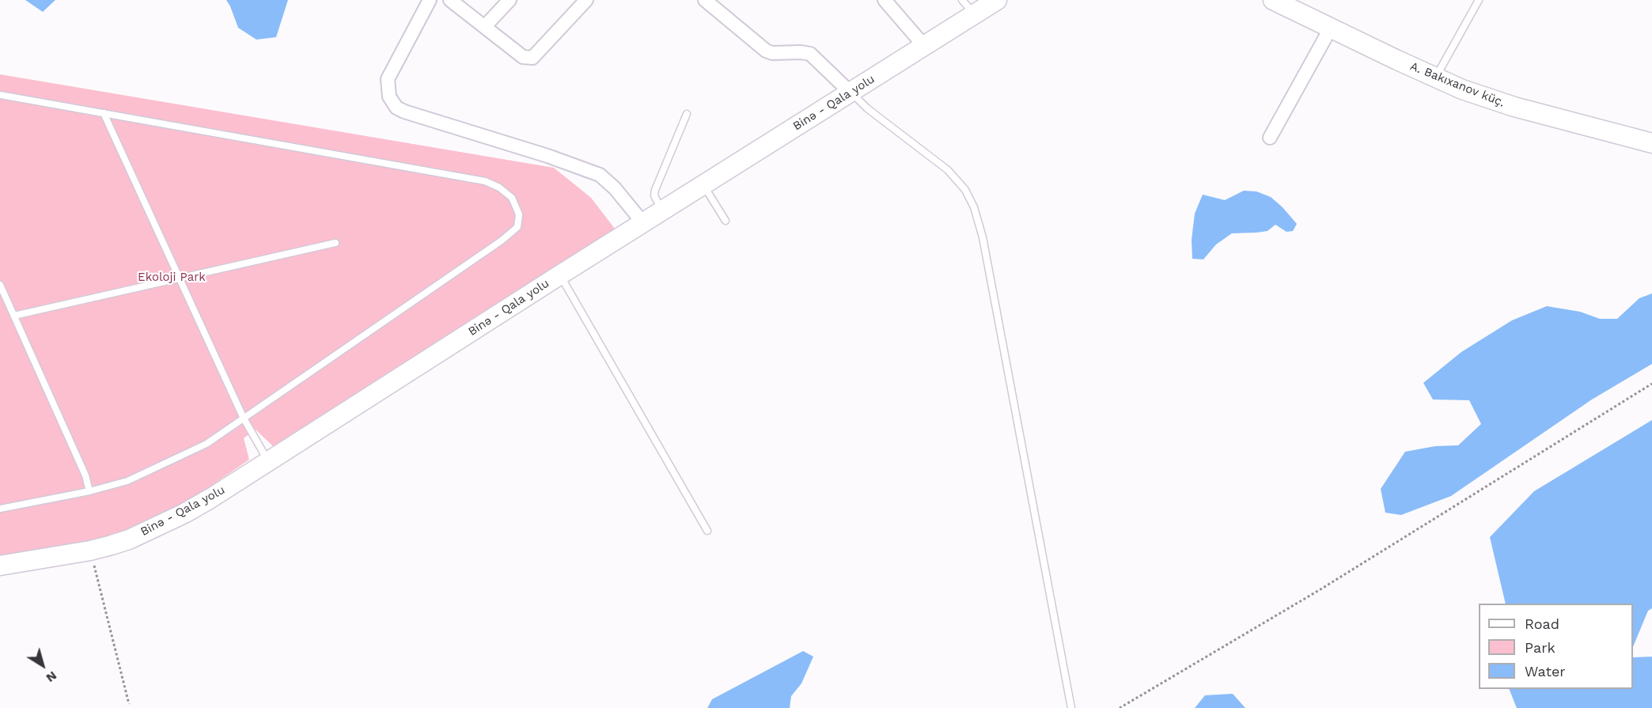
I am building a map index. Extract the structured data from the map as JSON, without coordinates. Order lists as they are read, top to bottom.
{
  "streets": {
    "main road": ["A. Bakıxanov küç.", "Binə - Qala yolu"]
  },
  "parks": ["Ekoloji Park"],
  "legend": ["Road", "Park", "Water"],
  "north": "bottom right"
}
